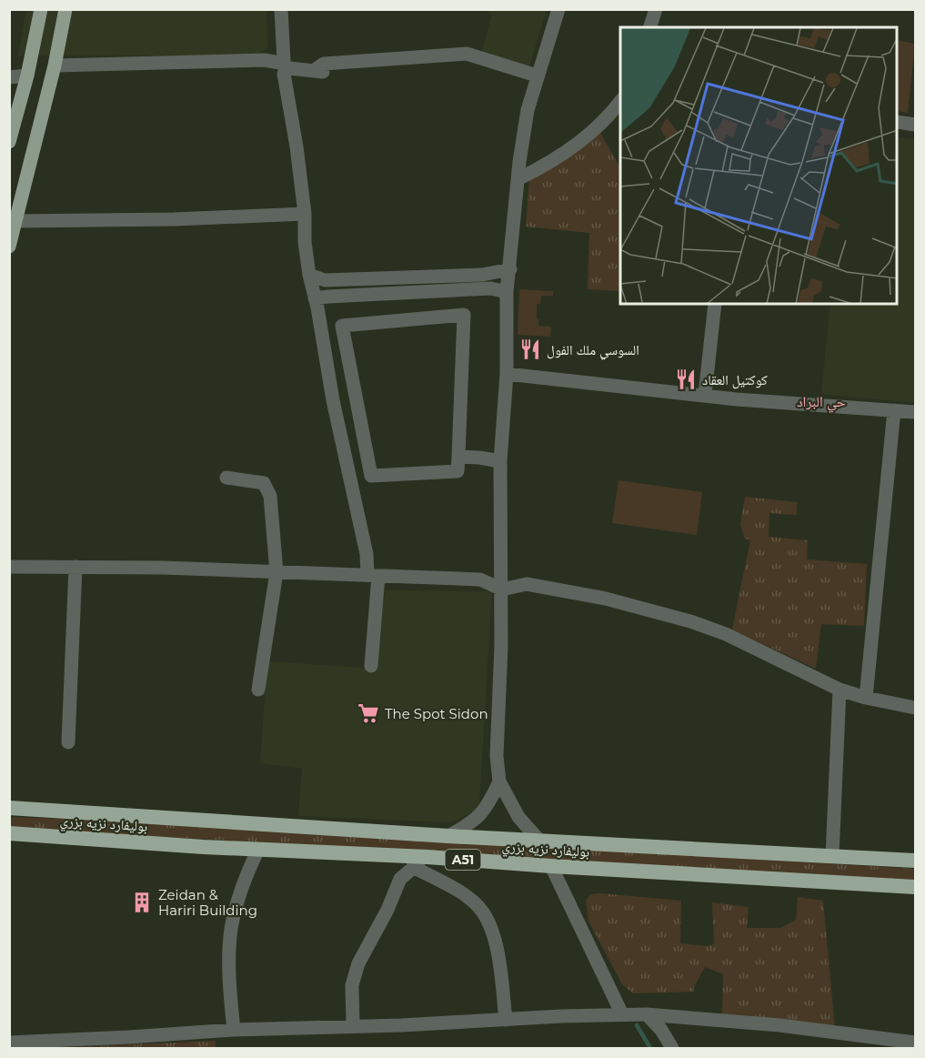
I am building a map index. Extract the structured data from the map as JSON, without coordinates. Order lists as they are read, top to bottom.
{
  "streets": {
    "highway": ["بوليفارد نزيه بزري", "A51"]
  },
  "districts": ["حي البراد"],
  "places": {
    "restaurant": ["السوسي ملك الفول", "كوكتيل العقاد"],
    "supermarket": ["The Spot Sidon"],
    "building": ["Zeidan & Hariri Building"]
  }
}
